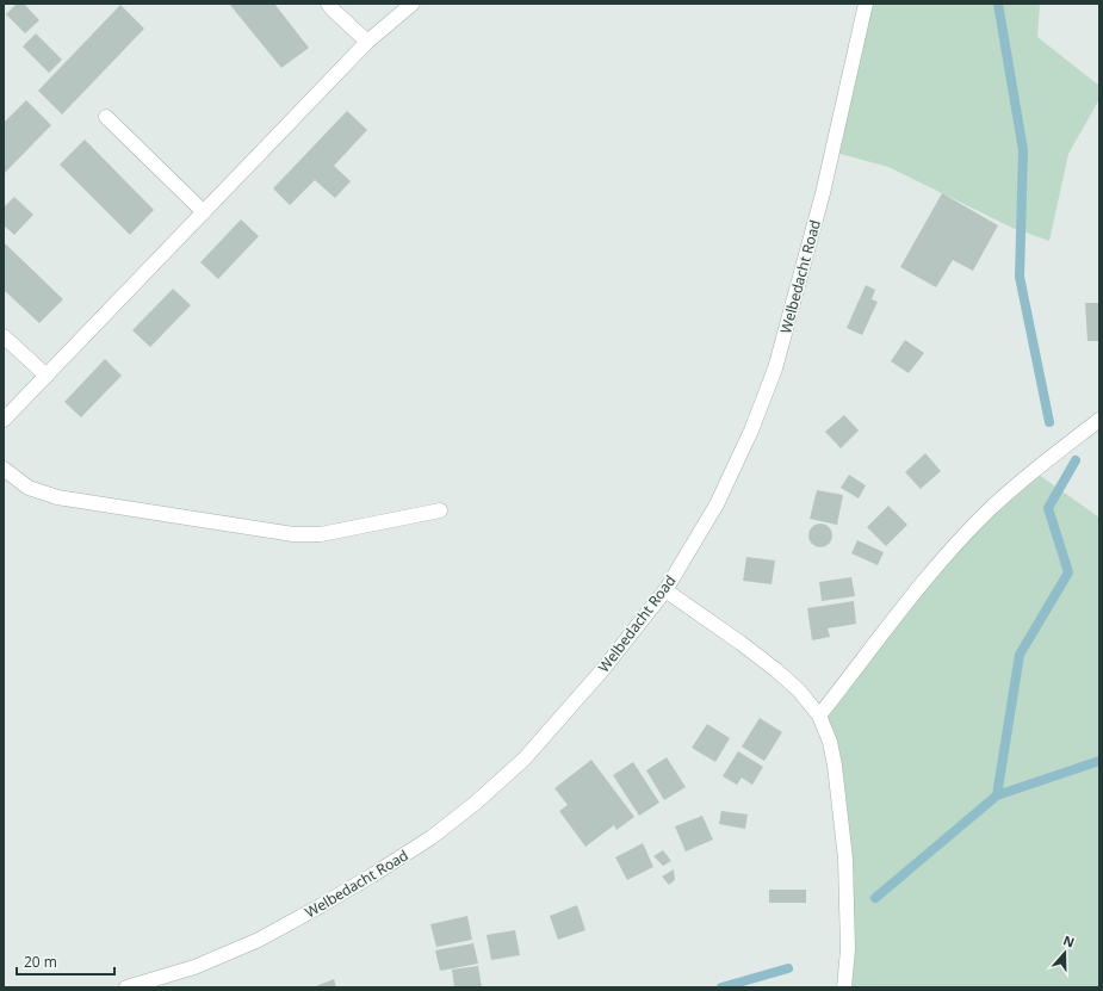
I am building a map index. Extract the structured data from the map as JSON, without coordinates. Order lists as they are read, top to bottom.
{
  "streets": {
    "street": ["Welbedacht Road"]
  },
  "scale_bar": "20 m",
  "north": "top"
}
